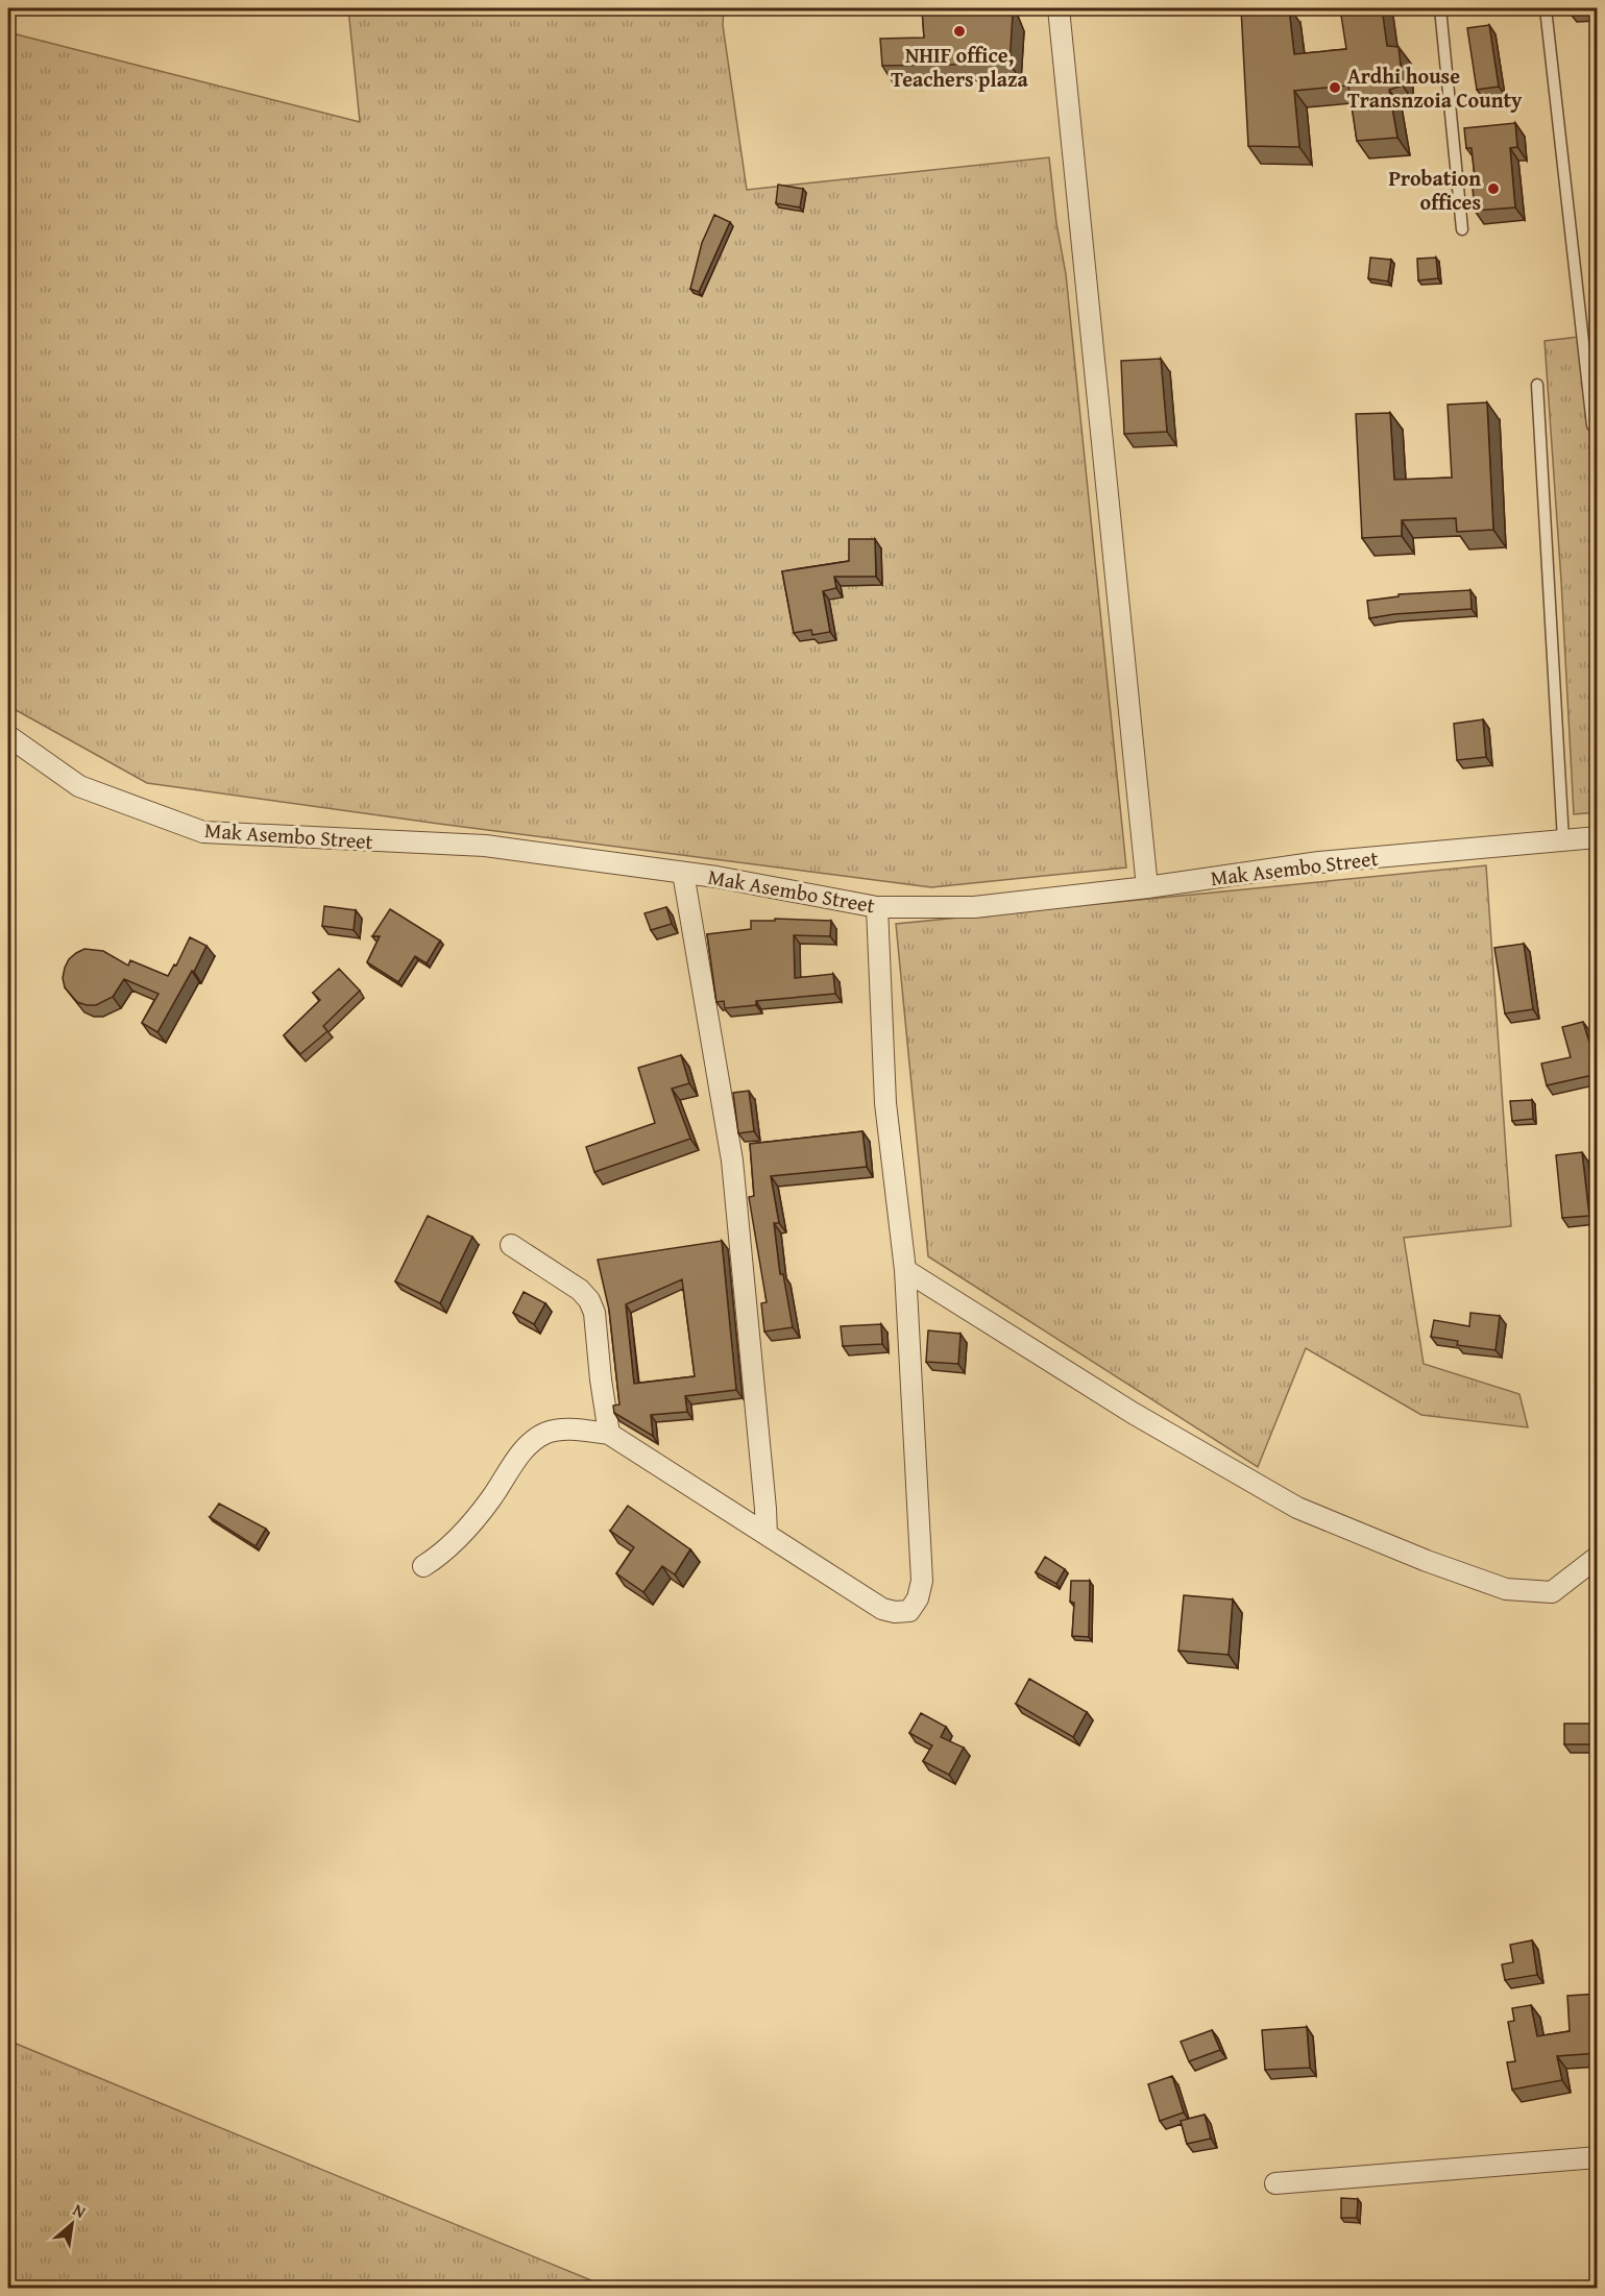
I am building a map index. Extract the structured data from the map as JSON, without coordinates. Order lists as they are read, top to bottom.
{
  "streets": {
    "street": ["Mak Asembo Street"]
  },
  "places": ["NHIF office, Teachers plaza", "Ardhi house Transnzoia County", "Probation offices"],
  "north": "top right"
}
